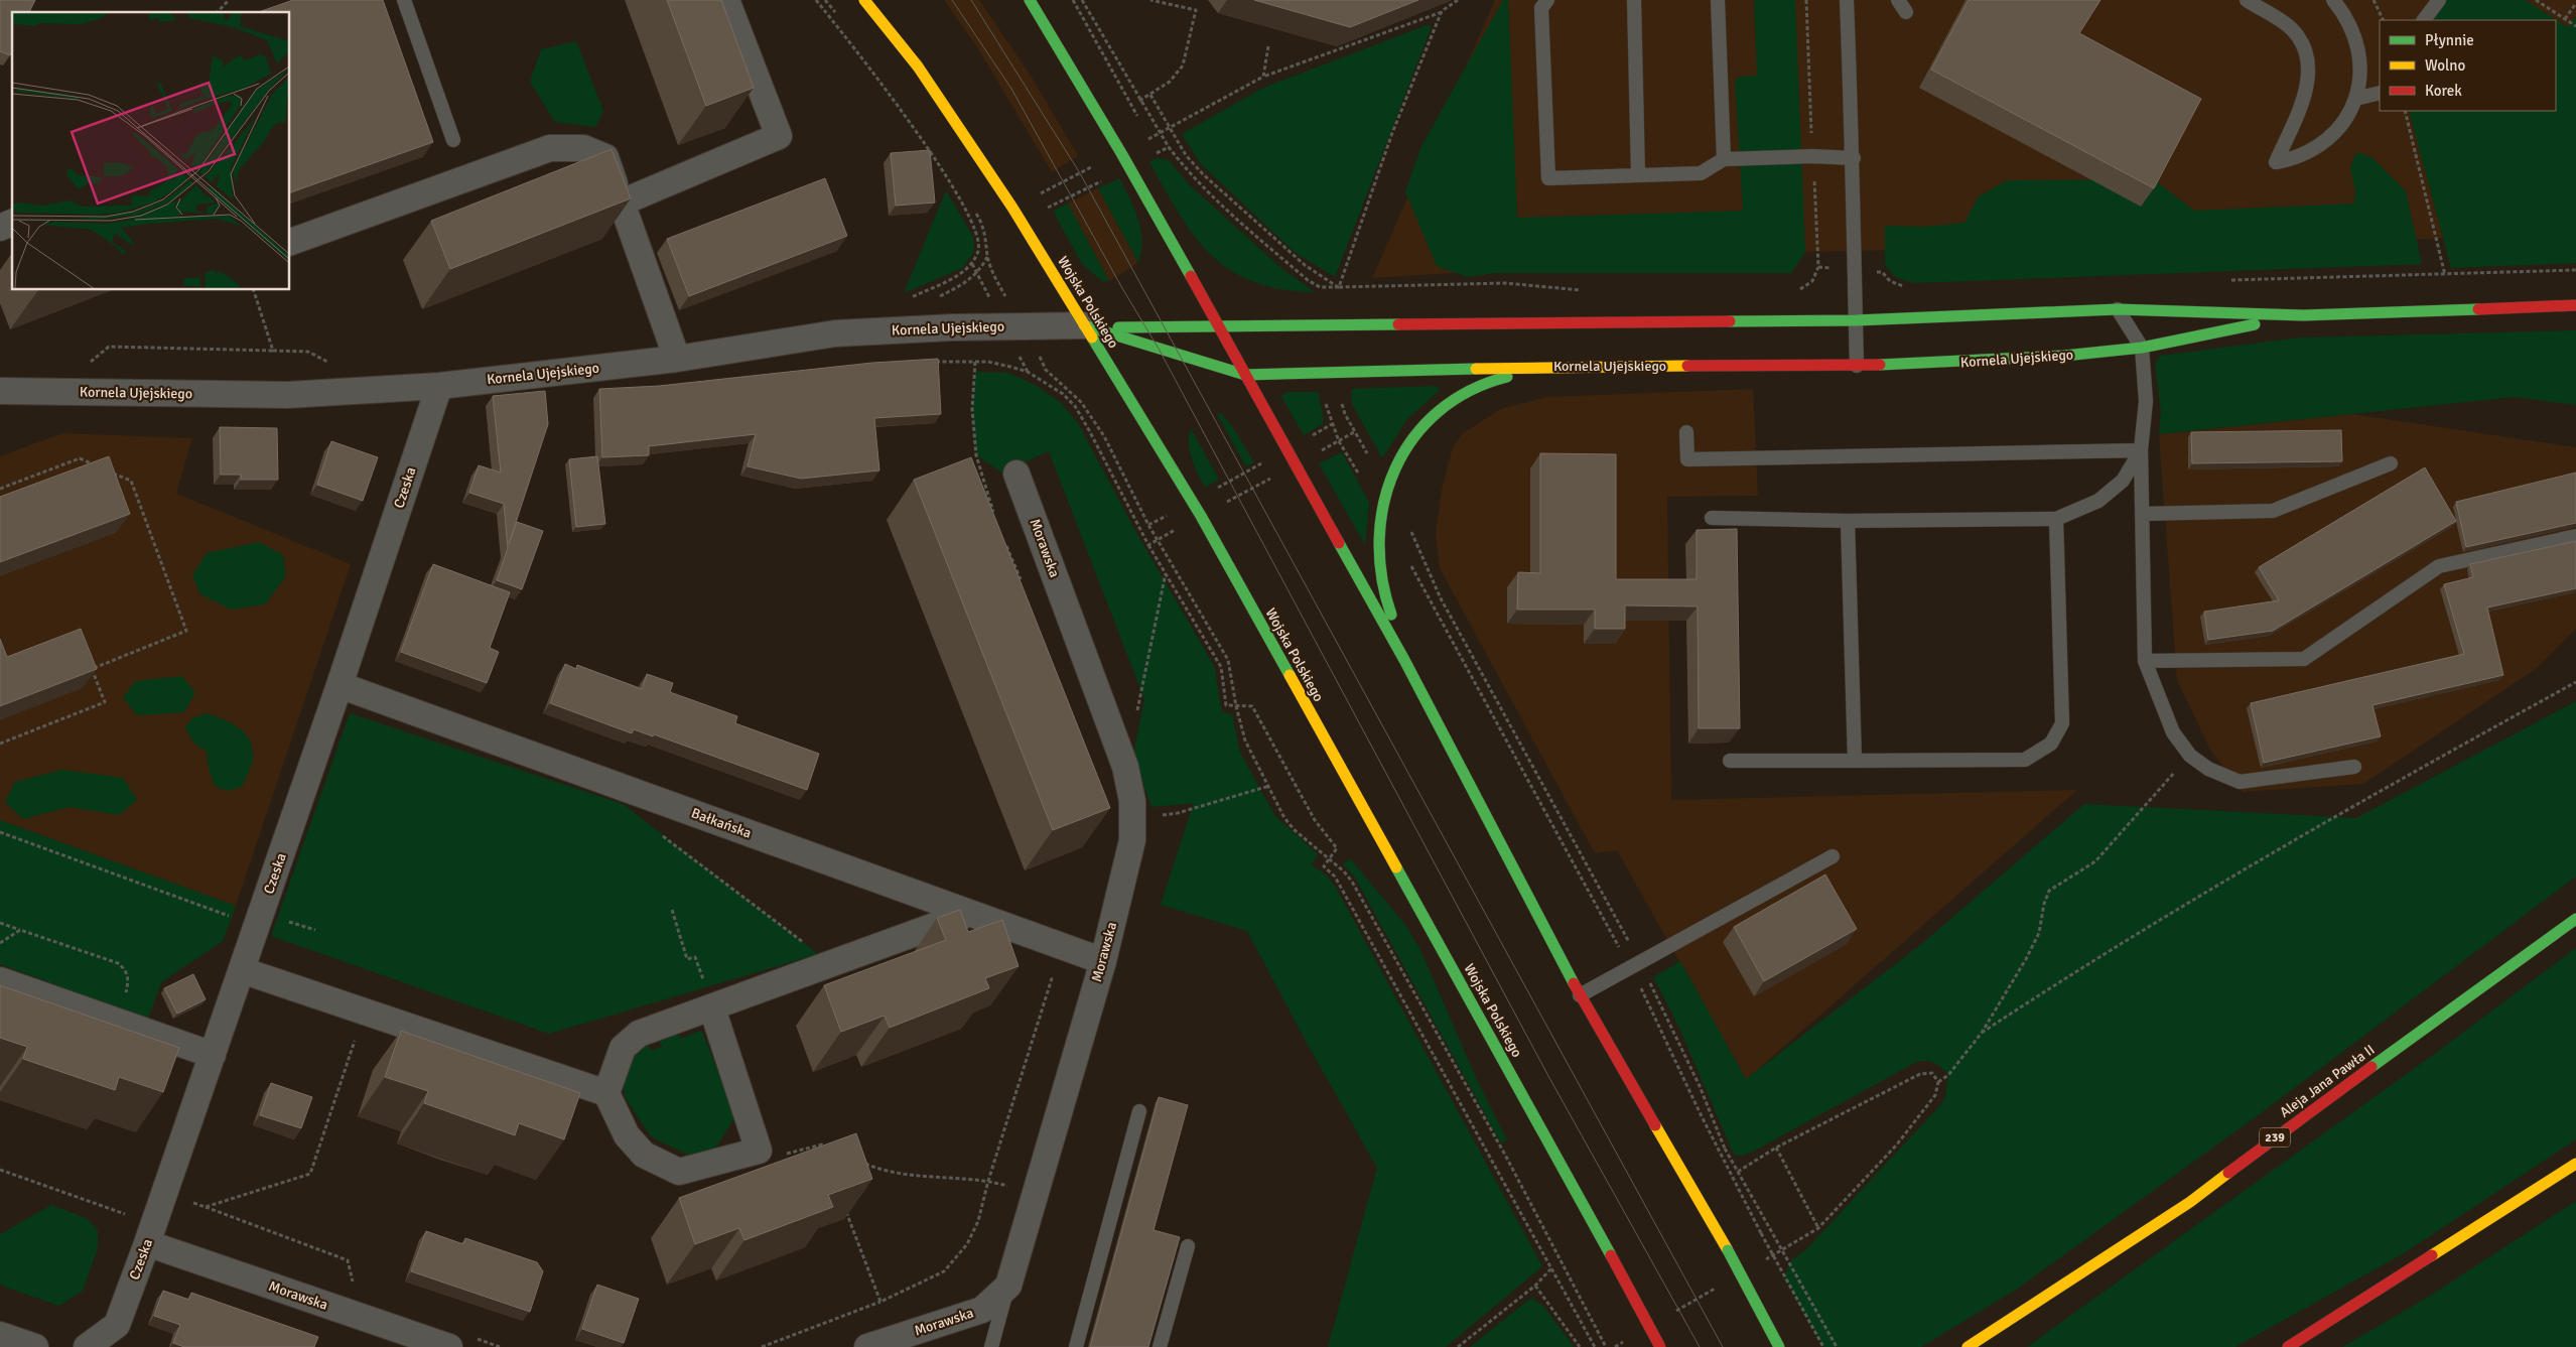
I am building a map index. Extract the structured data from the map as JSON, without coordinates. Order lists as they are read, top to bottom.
{
  "streets": {
    "street": [
      "Wojska Polskiego",
      "Kornela Ujejskiego",
      "Czeska",
      "Morawska",
      "Bałkańska",
      "Aleja Jana Pawła II",
      "239"
    ]
  },
  "crossings": [
    ["Wojska Polskiego", "Kornela Ujejskiego"],
    ["Kornela Ujejskiego", "Czeska"],
    ["Czeska", "Morawska"],
    ["Czeska", "Bałkańska"],
    ["Morawska", "Bałkańska"]
  ],
  "legend": ["Płynnie", "Wolno", "Korek"]
}
